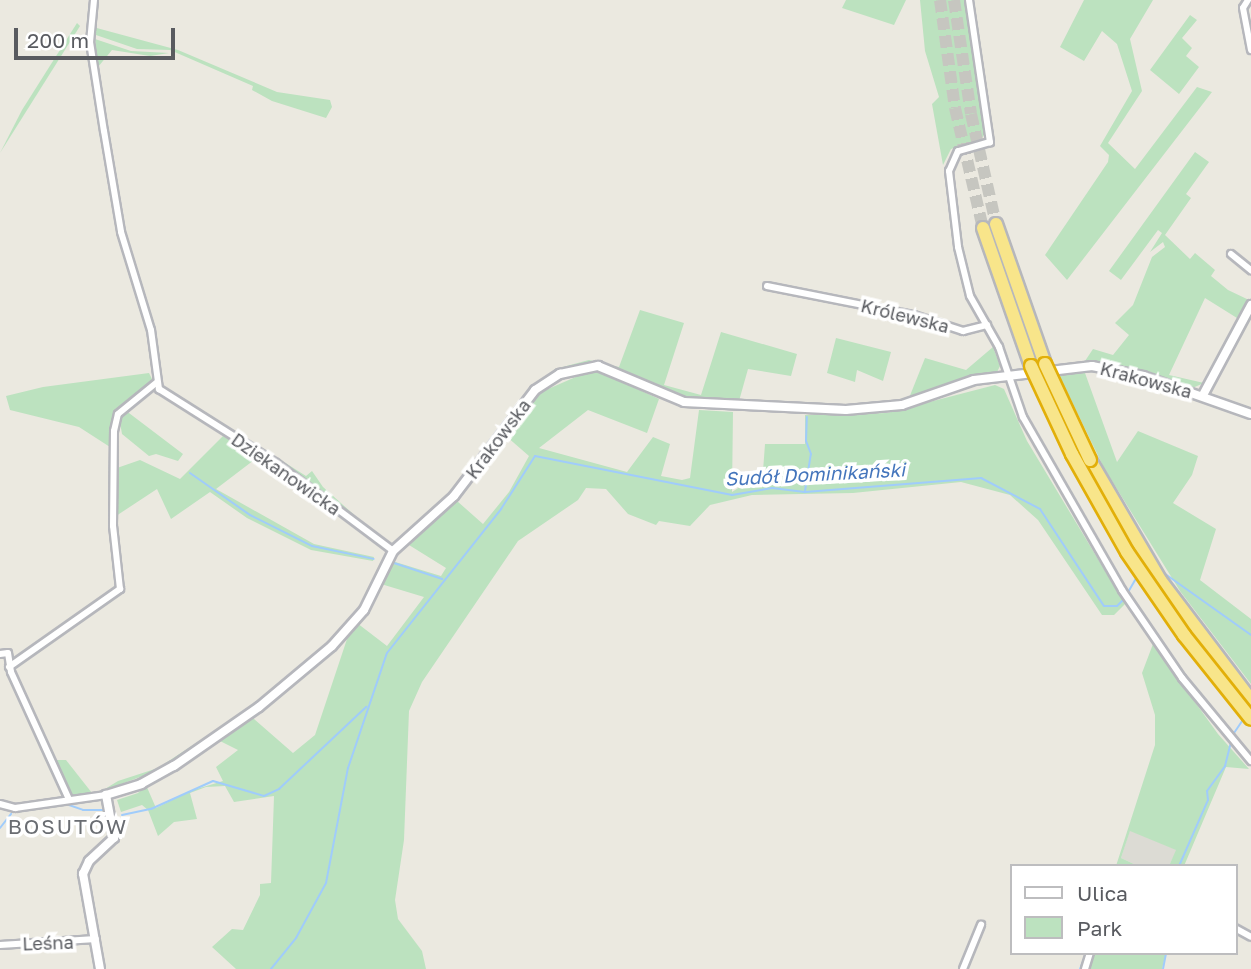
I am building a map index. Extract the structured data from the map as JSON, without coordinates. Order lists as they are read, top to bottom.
{
  "streets": {
    "street": [
      "Królewska",
      "Krakowska",
      "Dziekanowicka",
      "Leśna"
    ]
  },
  "crossings": [
    ["Krakowska", "Dziekanowicka"]
  ],
  "districts": ["BOSUTÓW"],
  "water": ["Sudół Dominikański"],
  "legend": ["Ulica", "Park"],
  "scale_bar": "200 m"
}
